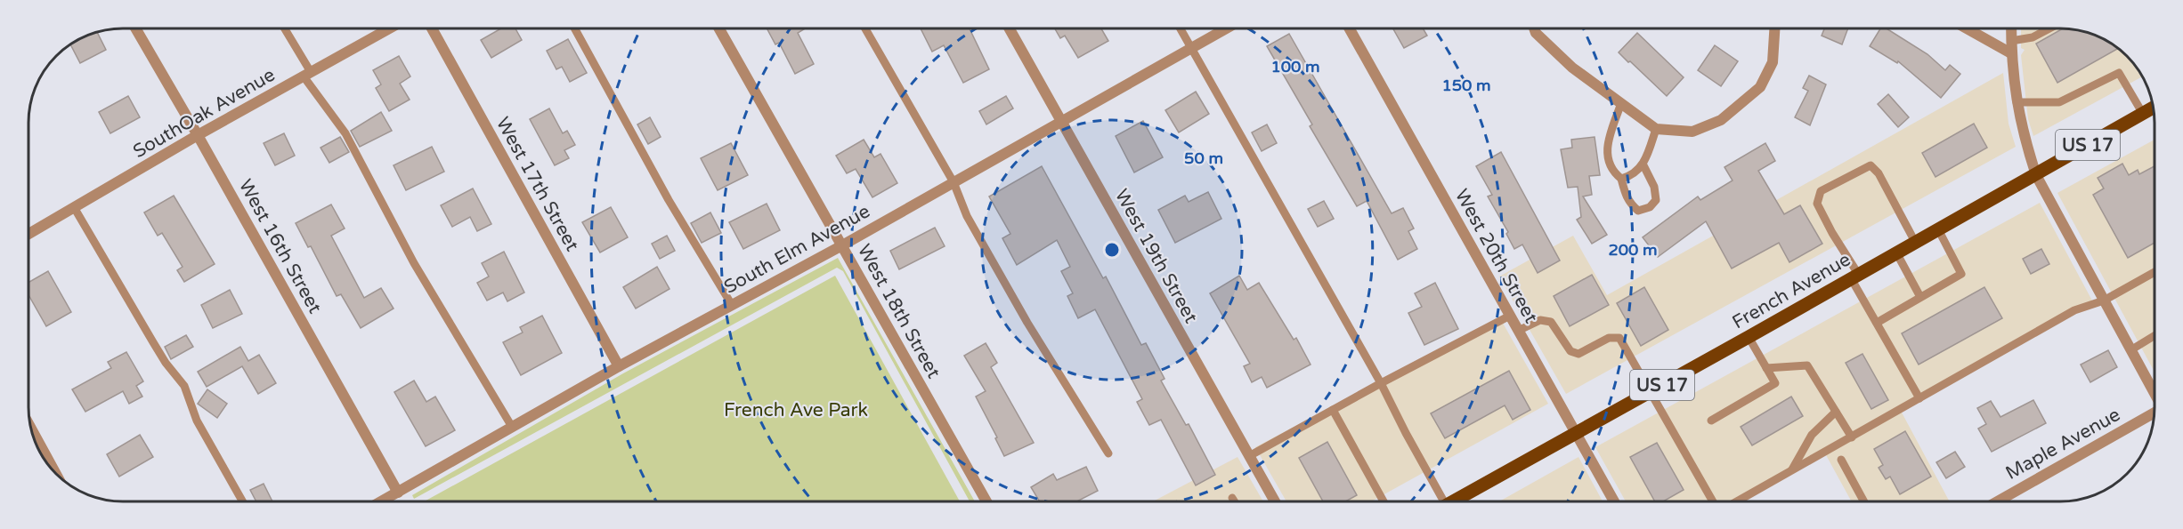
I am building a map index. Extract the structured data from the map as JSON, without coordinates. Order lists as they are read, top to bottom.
{
  "streets": {
    "main road": ["US 17", "French Avenue"],
    "street": [
      "SouthOak Avenue",
      "West 17th Street",
      "West 16th Street",
      "South Elm Avenue",
      "West 19th Street",
      "West 20th Street",
      "West 18th Street",
      "Maple Avenue"
    ]
  },
  "crossings": [
    ["SouthOak Avenue", "West 16th Street"],
    ["West 17th Street", "South Elm Avenue"],
    ["West 16th Street", "South Elm Avenue"],
    ["South Elm Avenue", "West 19th Street"],
    ["South Elm Avenue", "West 18th Street"],
    ["West 20th Street", "French Avenue"]
  ],
  "parks": ["French Ave Park"],
  "rings": [
    "100 m",
    "150 m",
    "50 m",
    "200 m"
  ]
}
